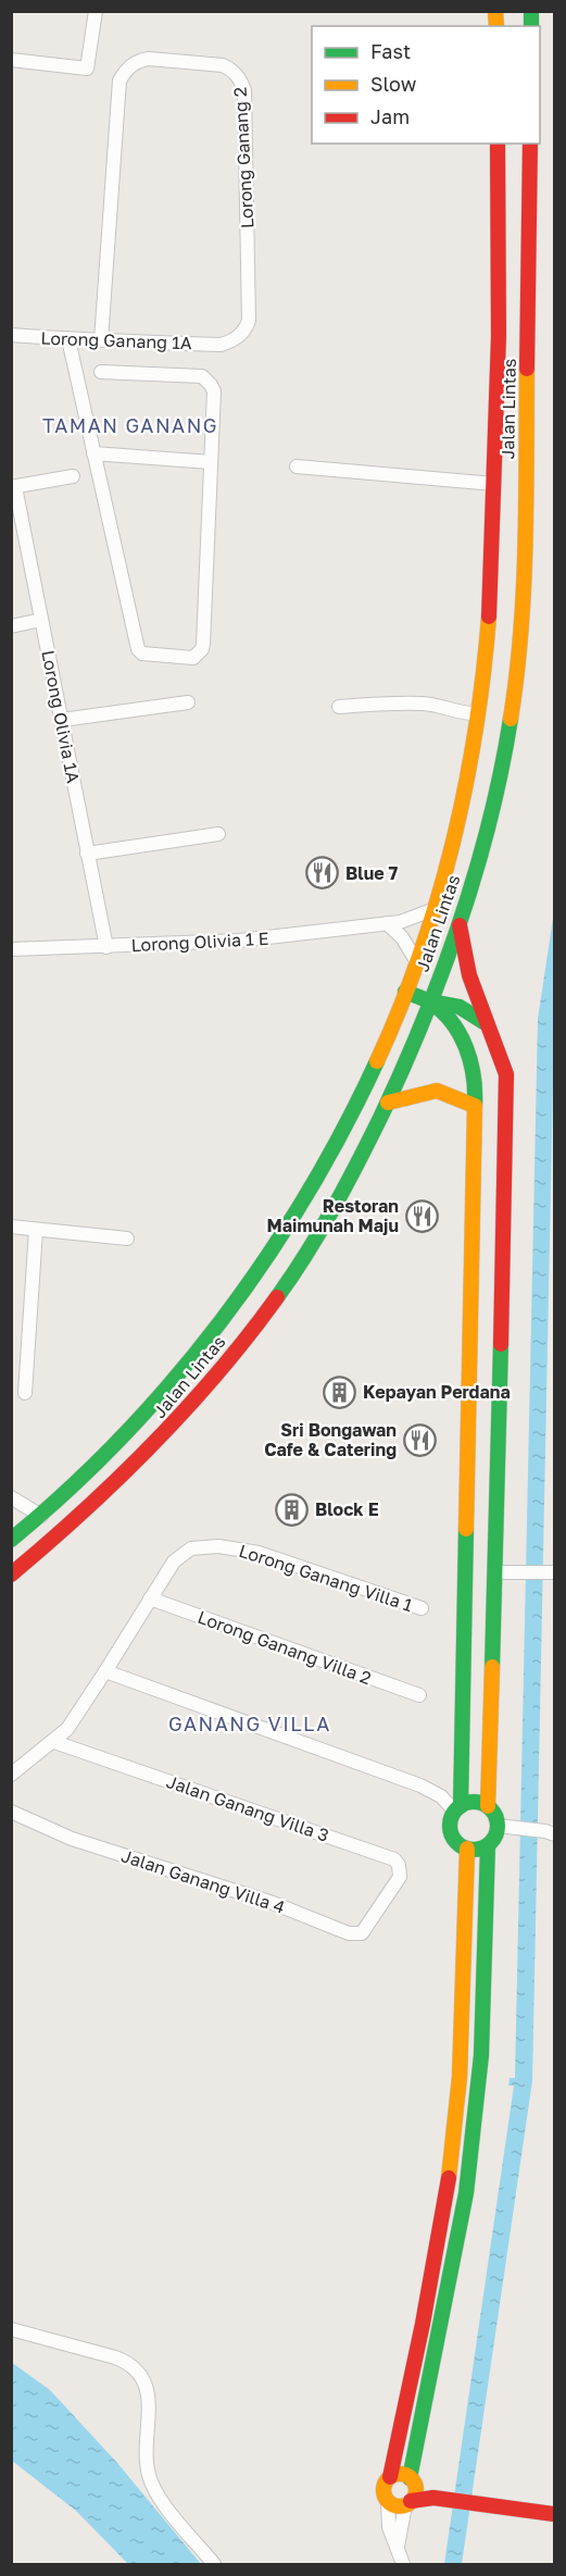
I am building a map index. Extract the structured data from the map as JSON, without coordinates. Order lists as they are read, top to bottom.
{
  "streets": {
    "main road": ["Jalan Lintas"],
    "street": [
      "Lorong Ganang 2",
      "Lorong Ganang 1A",
      "Lorong Olivia 1A",
      "Lorong Olivia 1 E",
      "Lorong Ganang Villa 1",
      "Lorong Ganang Villa 2",
      "Jalan Ganang Villa 3",
      "Jalan Ganang Villa 4"
    ]
  },
  "crossings": [
    ["Lorong Ganang 2", "Lorong Ganang 1A"],
    ["Jalan Lintas", "Lorong Olivia 1 E"],
    ["Lorong Olivia 1A", "Lorong Olivia 1 E"],
    ["Lorong Ganang Villa 1", "Lorong Ganang Villa 2"],
    ["Jalan Ganang Villa 3", "Jalan Ganang Villa 4"]
  ],
  "districts": ["TAMAN GANANG", "GANANG VILLA"],
  "places": {
    "restaurant": ["Blue 7", "Restoran Maimunah Maju", "Sri Bongawan Cafe & Catering"],
    "building": ["Kepayan Perdana", "Block E"]
  },
  "legend": ["Fast", "Slow", "Jam"]
}
